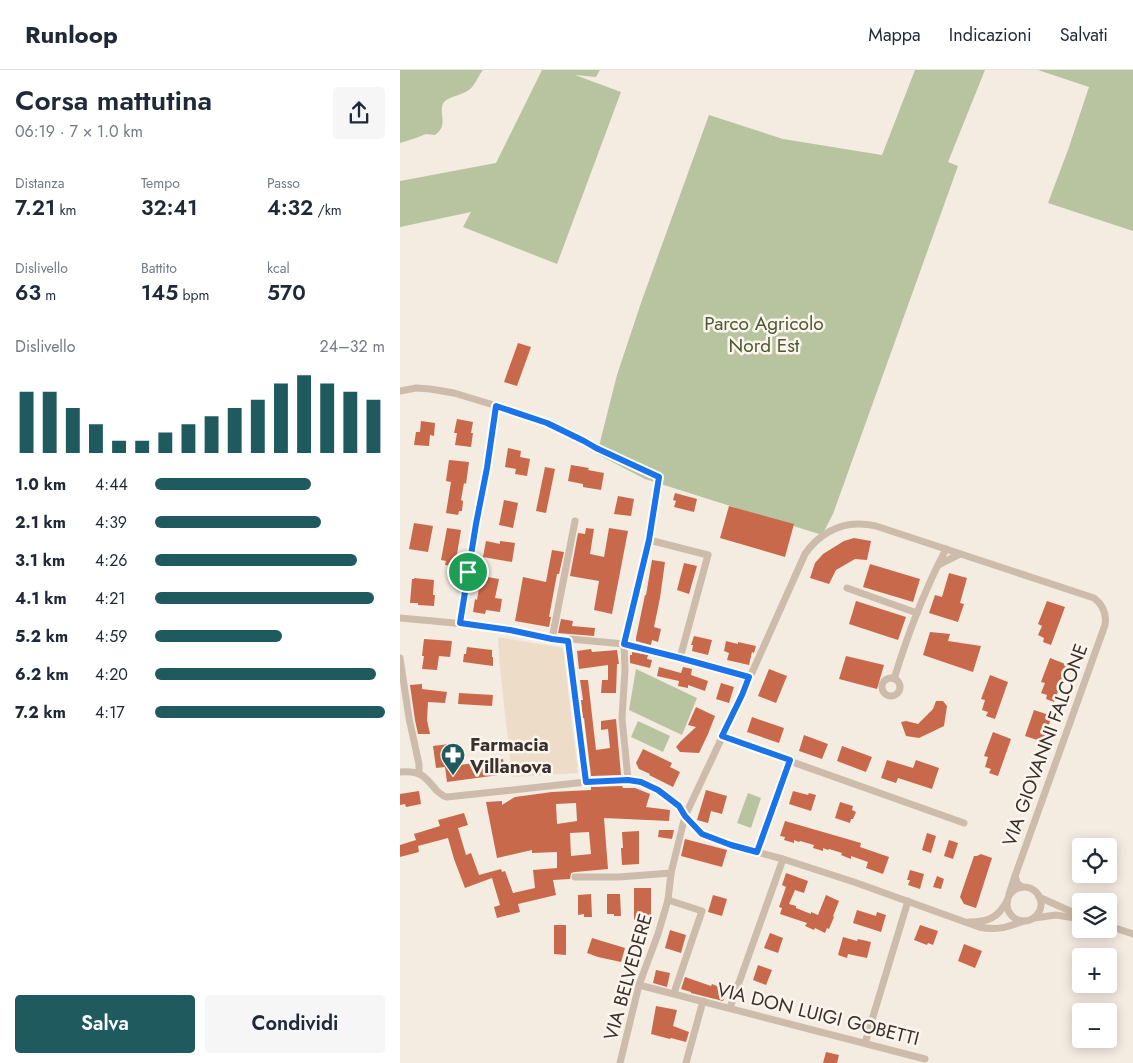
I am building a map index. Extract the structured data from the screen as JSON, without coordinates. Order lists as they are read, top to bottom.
{
  "streets": {
    "street": ["VIA GIOVANNI FALCONE", "VIA BELVEDERE", "VIA DON LUIGI GOBETTI"]
  },
  "crossings": [
    ["VIA BELVEDERE", "VIA DON LUIGI GOBETTI"]
  ],
  "parks": ["Parco Agricolo Nord Est"],
  "places": {
    "pharmacy": ["Farmacia Villanova"]
  },
  "page": {
    "header": "Runloop",
    "nav": ["Mappa", "Indicazioni", "Salvati"],
    "heading": ["Corsa mattutina", "06:19 · 7 × 1.0 km"],
    "stats": [
      ["Distanza", "7.21 km"],
      ["Tempo", "32:41"],
      ["Passo", "4:32 /km"],
      ["Dislivello", "63 m"],
      ["Battito", "145 bpm"],
      ["kcal", "570"]
    ],
    "chart": ["Dislivello", "24–32 m"],
    "list": [
      {
        "name": "1.0 km",
        "note": "4:44"
      },
      {
        "name": "2.1 km",
        "note": "4:39"
      },
      {
        "name": "3.1 km",
        "note": "4:26"
      },
      {
        "name": "4.1 km",
        "note": "4:21"
      },
      {
        "name": "5.2 km",
        "note": "4:59"
      },
      {
        "name": "6.2 km",
        "note": "4:20"
      },
      {
        "name": "7.2 km",
        "note": "4:17"
      }
    ],
    "map_buttons": ["+", "−"],
    "buttons": ["Salva", "Condividi"]
  }
}
